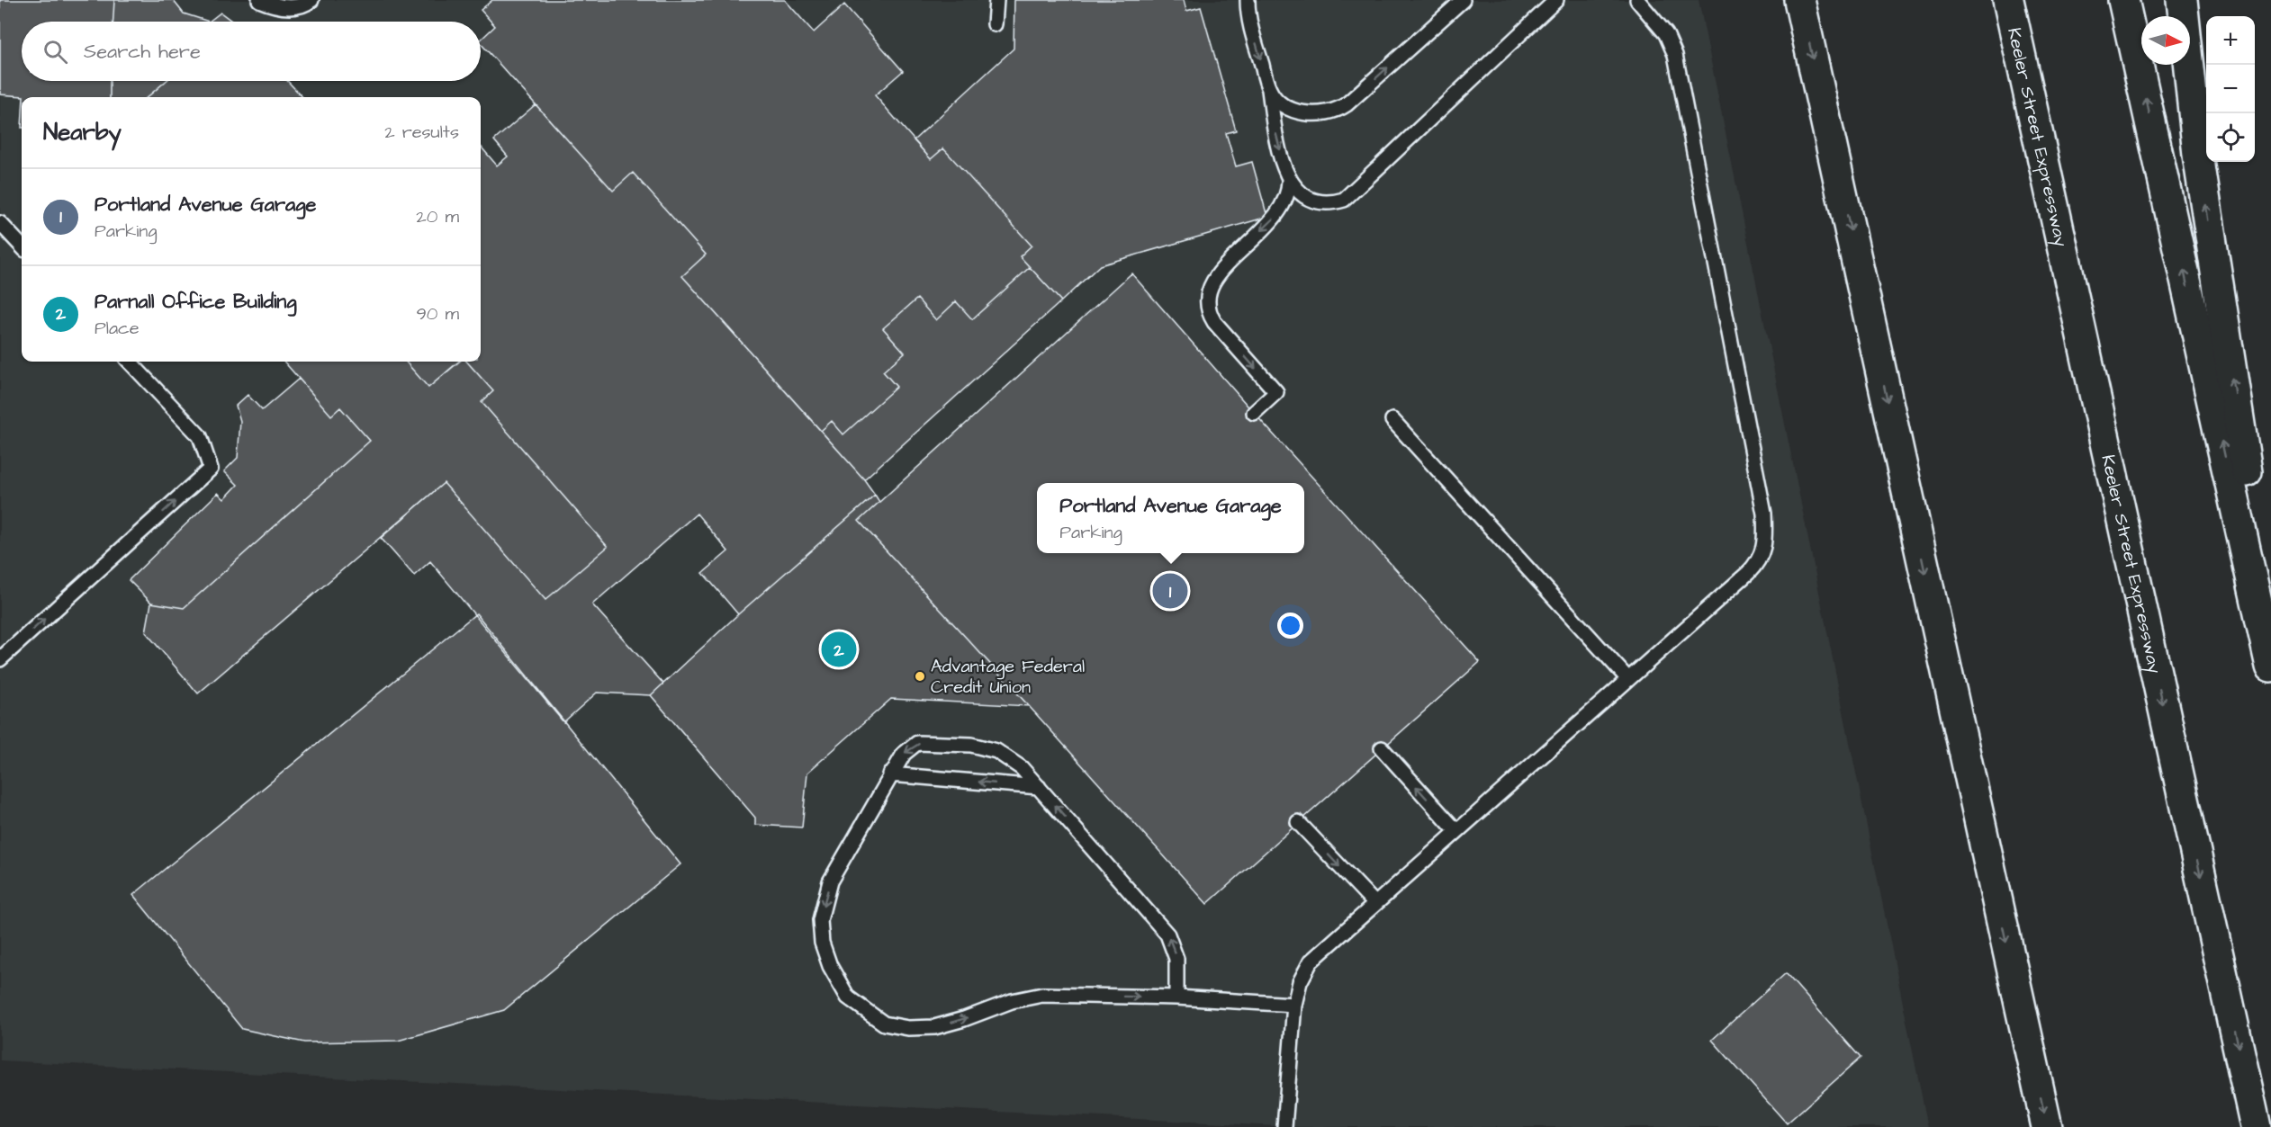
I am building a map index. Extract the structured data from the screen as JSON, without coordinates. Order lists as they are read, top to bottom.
{
  "streets": {
    "main road": ["Keeler Street Expressway"]
  },
  "places": ["Advantage Federal Credit Union"],
  "north": "right",
  "page": {
    "map_buttons": ["+", "−"],
    "search": "Search here",
    "heading": ["Nearby", "2 results"],
    "list": [
      {
        "mark": "1",
        "name": "Portland Avenue Garage",
        "note": "Parking",
        "value": "20 m"
      },
      {
        "mark": "2",
        "name": "Parnall Office Building",
        "note": "Place",
        "value": "90 m"
      }
    ],
    "popup": ["Portland Avenue Garage", "Parking"],
    "pins": ["1", "2"]
  }
}
